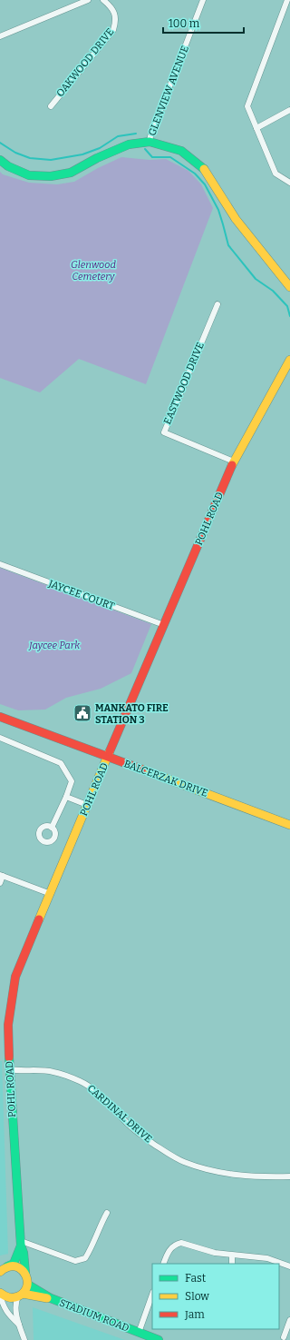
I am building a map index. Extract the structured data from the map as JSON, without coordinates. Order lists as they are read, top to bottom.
{
  "streets": {
    "street": [
      "OAKWOOD DRIVE",
      "GLENVIEW AVENUE",
      "EASTWOOD DRIVE",
      "POHL ROAD",
      "JAYCEE COURT",
      "BALCERZAK DRIVE",
      "CARDINAL DRIVE",
      "STADIUM ROAD"
    ]
  },
  "crossings": [
    ["EASTWOOD DRIVE", "POHL ROAD"],
    ["POHL ROAD", "JAYCEE COURT"],
    ["POHL ROAD", "BALCERZAK DRIVE"],
    ["POHL ROAD", "CARDINAL DRIVE"],
    ["POHL ROAD", "STADIUM ROAD"]
  ],
  "parks": ["Glenwood Cemetery", "Jaycee Park"],
  "places": {
    "public building": ["MANKATO FIRE STATION 3"]
  },
  "legend": ["Fast", "Slow", "Jam"],
  "scale_bar": "100 m"
}
